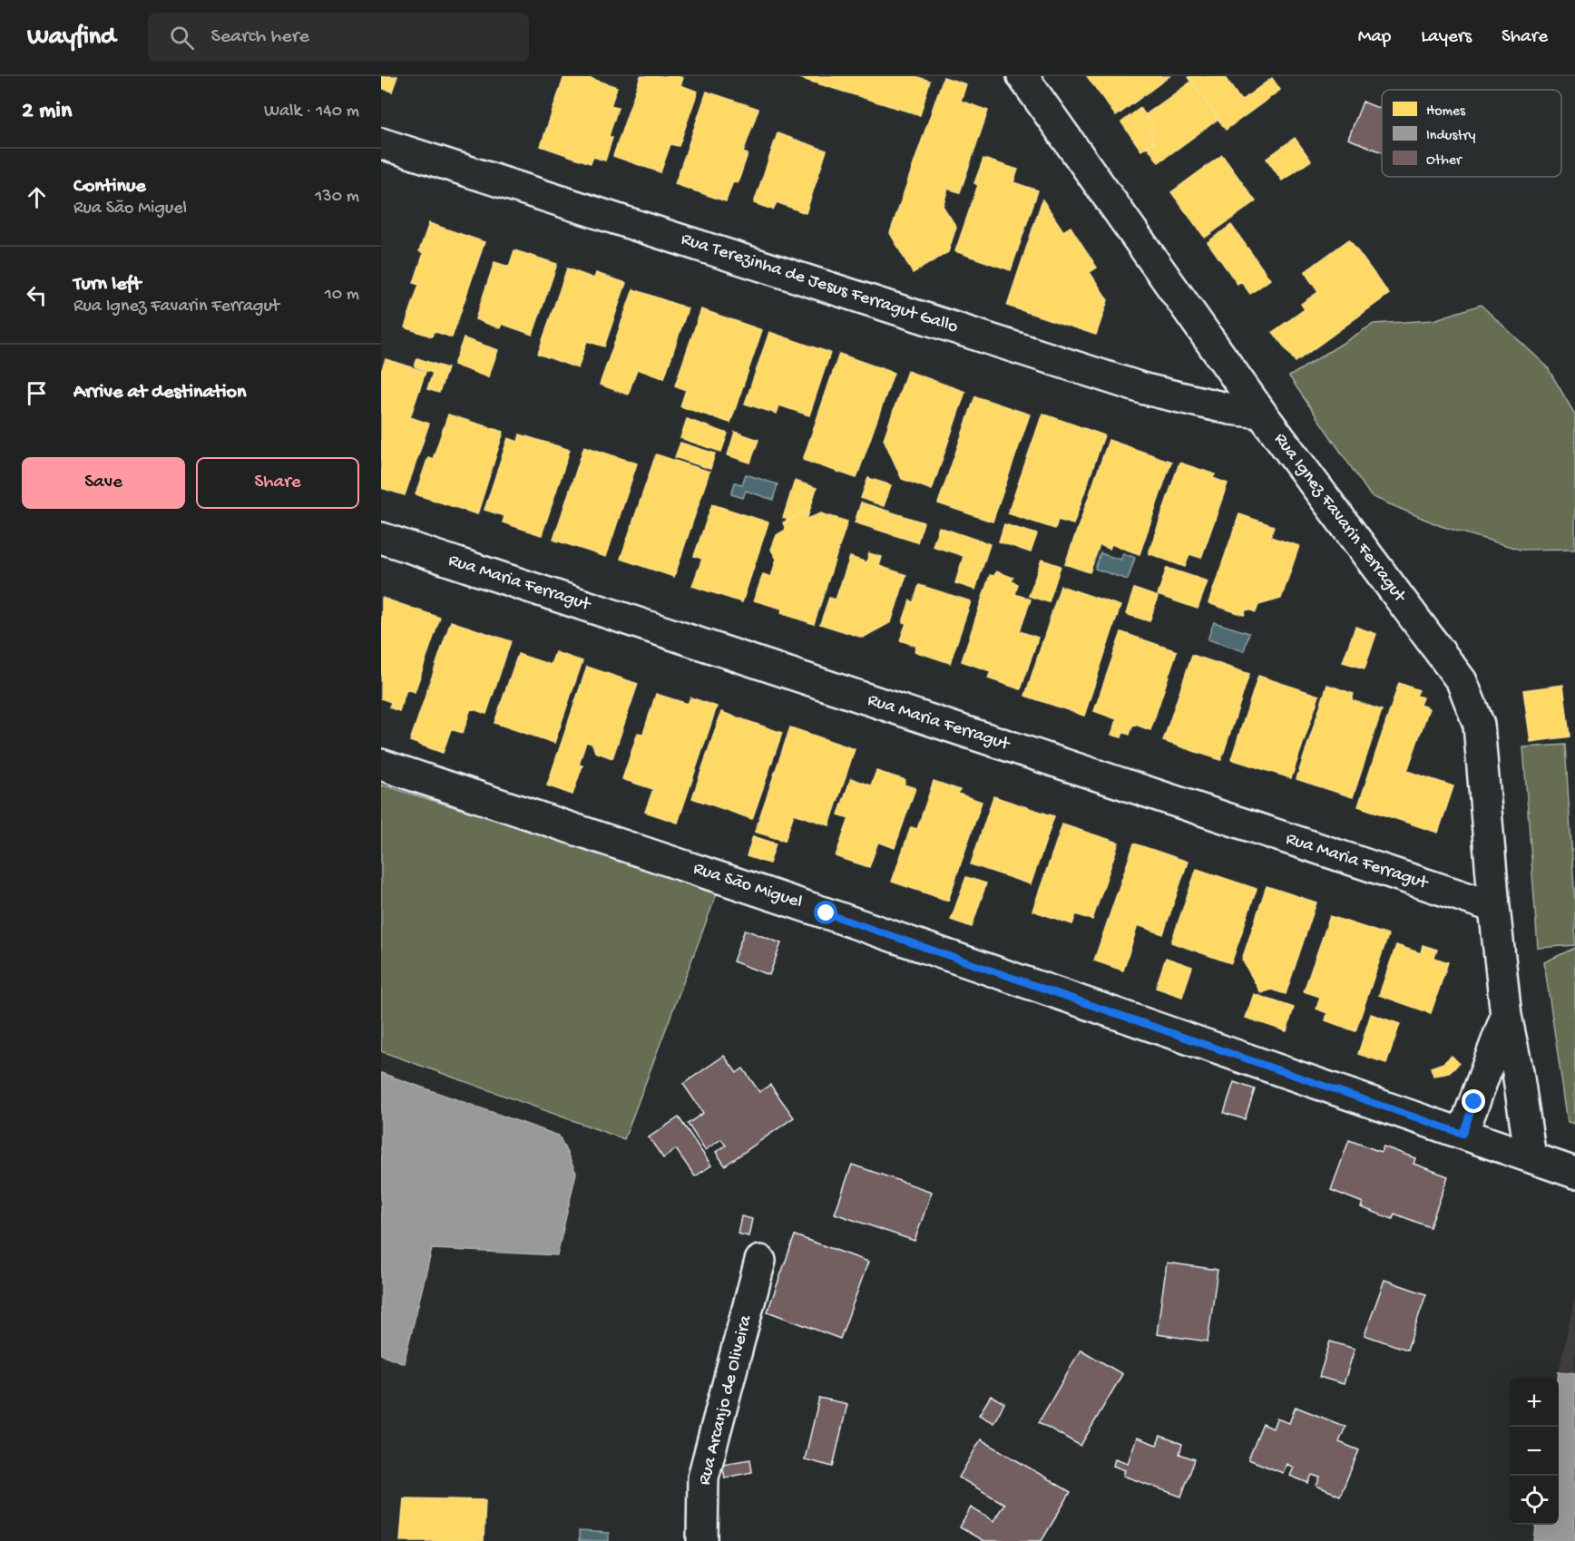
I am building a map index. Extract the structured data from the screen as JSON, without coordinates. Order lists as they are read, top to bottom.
{
  "streets": {
    "street": [
      "Rua Terezinha de Jesus Ferragut Gallo",
      "Rua Ignez Favarin Ferragut",
      "Rua Maria Ferragut",
      "Rua São Miguel",
      "Rua Arcanjo de Oliveira"
    ]
  },
  "crossings": [
    ["Rua Terezinha de Jesus Ferragut Gallo", "Rua Ignez Favarin Ferragut"],
    ["Rua Ignez Favarin Ferragut", "Rua Maria Ferragut"],
    ["Rua Ignez Favarin Ferragut", "Rua São Miguel"]
  ],
  "legend": ["Homes", "Industry", "Other"],
  "page": {
    "header": "Wayfind",
    "search": "Search here",
    "nav": ["Map", "Layers", "Share"],
    "heading": ["2 min", "Walk · 140 m"],
    "list": [
      ["Continue", "Rua São Miguel", "130 m"],
      ["Turn left", "Rua Ignez Favarin Ferragut", "10 m"],
      "Arrive at destination"
    ],
    "buttons": ["Save", "Share"],
    "map_buttons": ["+", "−"]
  }
}
